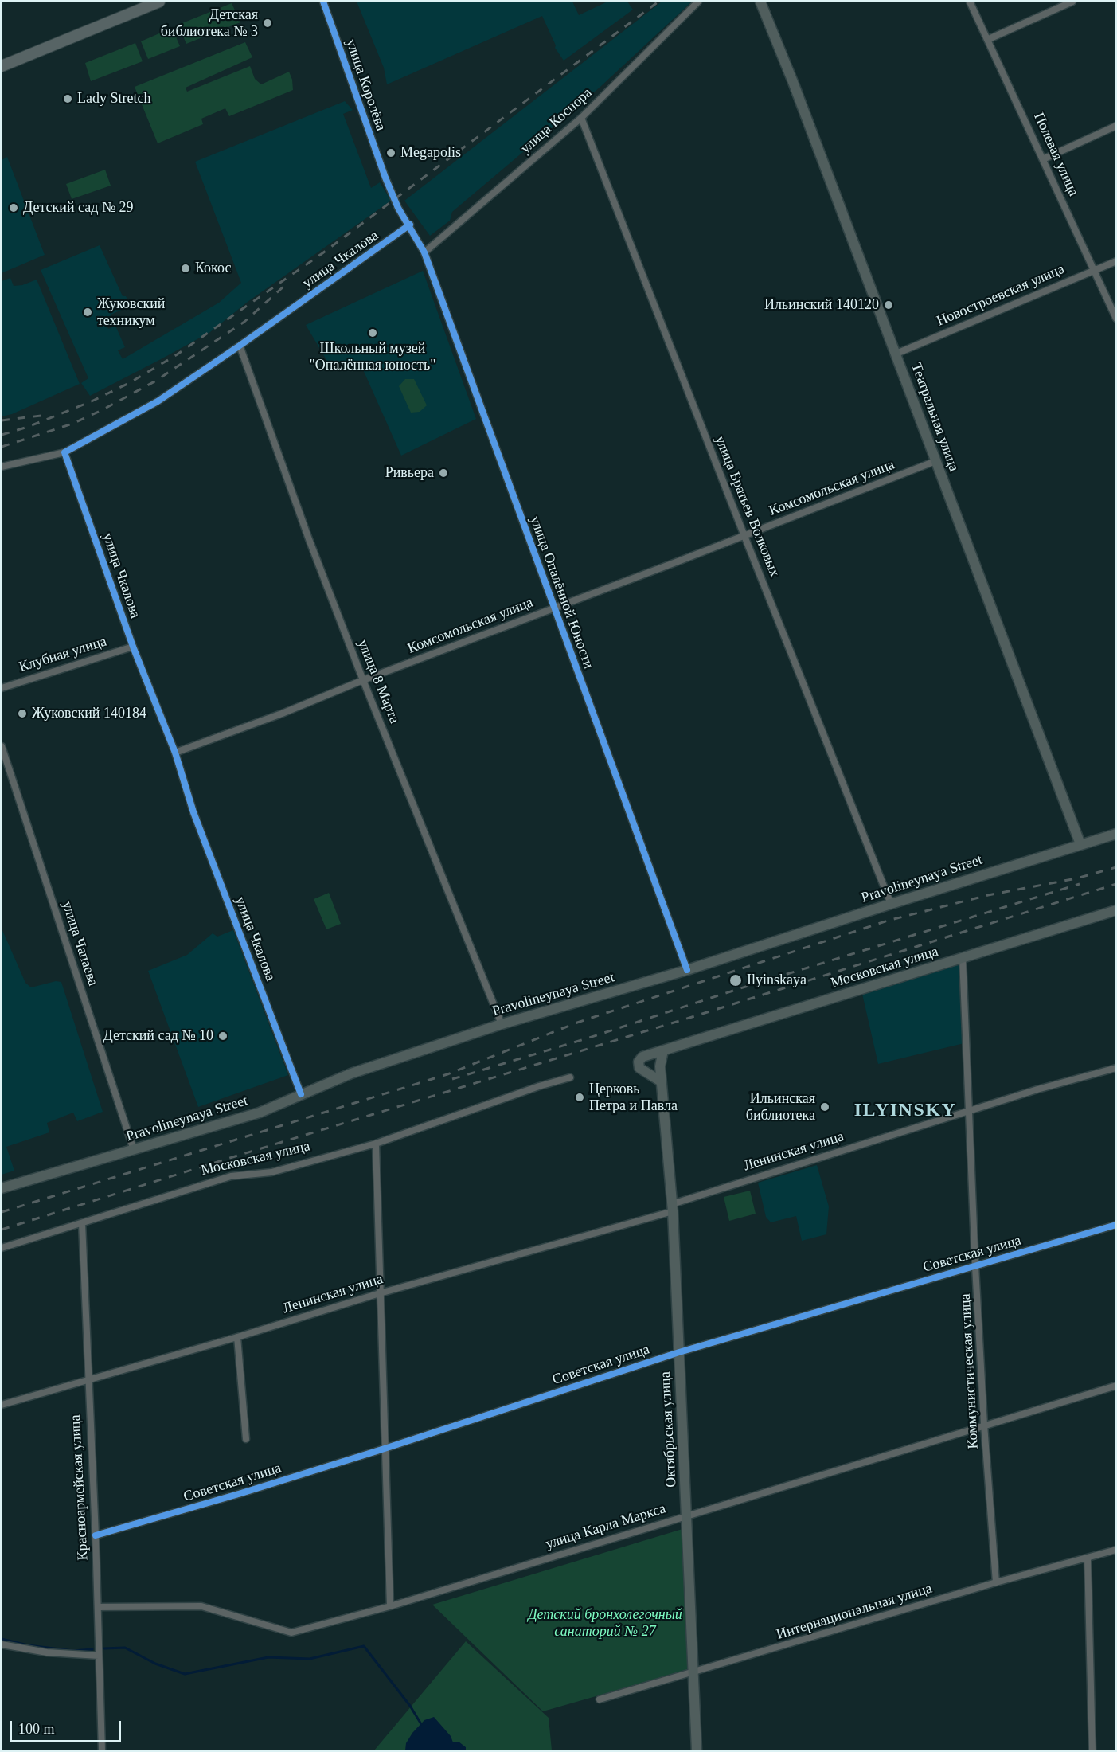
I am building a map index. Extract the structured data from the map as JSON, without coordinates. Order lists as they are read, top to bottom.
{
  "streets": {
    "main road": [
      "Театральная улица",
      "Pravolineynaya Street",
      "Московская улица",
      "Октябрьская улица"
    ],
    "street": [
      "улица Королёва",
      "улица Косиора",
      "Полевая улица",
      "улица Чкалова",
      "Новостроевская улица",
      "Комсомольская улица",
      "улица Братьев Волковых",
      "улица Опалённой Юности",
      "Клубная улица",
      "улица 8 Марта",
      "улица Чапаева",
      "Ленинская улица",
      "Советская улица",
      "Коммунистическая улица",
      "Красноармейская улица",
      "улица Карла Маркса",
      "Интернациональная улица"
    ]
  },
  "crossings": [
    ["улица Королёва", "улица Чкалова"],
    ["улица Королёва", "улица Опалённой Юности"],
    ["улица Косиора", "улица Братьев Волковых"],
    ["улица Косиора", "улица Опалённой Юности"],
    ["Полевая улица", "Новостроевская улица"],
    ["улица Чкалова", "Комсомольская улица"],
    ["улица Чкалова", "улица Опалённой Юности"],
    ["улица Чкалова", "Клубная улица"],
    ["улица Чкалова", "улица 8 Марта"],
    ["улица Чкалова", "Pravolineynaya Street"],
    ["Новостроевская улица", "Театральная улица"],
    ["Театральная улица", "Комсомольская улица"],
    ["Театральная улица", "Pravolineynaya Street"],
    ["Комсомольская улица", "улица Братьев Волковых"],
    ["Комсомольская улица", "улица Опалённой Юности"],
    ["Комсомольская улица", "улица 8 Марта"],
    ["улица Братьев Волковых", "Pravolineynaya Street"],
    ["улица Опалённой Юности", "Pravolineynaya Street"],
    ["улица 8 Марта", "Pravolineynaya Street"],
    ["Pravolineynaya Street", "улица Чапаева"],
    ["Московская улица", "Коммунистическая улица"],
    ["Московская улица", "Октябрьская улица"],
    ["Московская улица", "Красноармейская улица"],
    ["Ленинская улица", "Коммунистическая улица"],
    ["Ленинская улица", "Октябрьская улица"],
    ["Ленинская улица", "Красноармейская улица"],
    ["Советская улица", "Коммунистическая улица"],
    ["Советская улица", "Октябрьская улица"],
    ["Советская улица", "Красноармейская улица"],
    ["Коммунистическая улица", "улица Карла Маркса"],
    ["Коммунистическая улица", "Интернациональная улица"],
    ["Октябрьская улица", "улица Карла Маркса"],
    ["Октябрьская улица", "Интернациональная улица"],
    ["Красноармейская улица", "улица Карла Маркса"]
  ],
  "districts": ["ILYINSKY"],
  "parks": ["Детский бронхолегочный санаторий № 27"],
  "places": [
    "Детская библиотека № 3",
    "Lady Stretch",
    "Megapolis",
    "Детский сад № 29",
    "Кокос",
    "Ильинский 140120",
    "Жуковский техникум",
    "Школьный музей \"Опалённая юность\"",
    "Ривьера",
    "Жуковский 140184",
    "Ilyinskaya",
    "Детский сад № 10",
    "Церковь Петра и Павла",
    "Ильинская библиотека"
  ],
  "scale_bar": "100 m"
}
